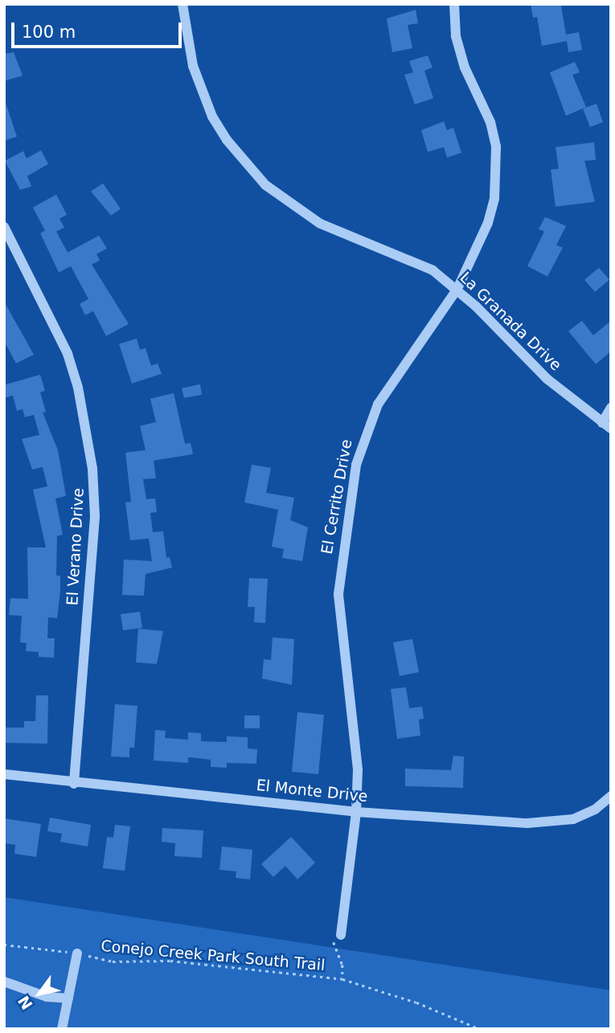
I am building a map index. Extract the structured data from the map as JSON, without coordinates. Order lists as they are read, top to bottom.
{
  "streets": {
    "street": [
      "La Granada Drive",
      "El Cerrito Drive",
      "El Verano Drive",
      "El Monte Drive"
    ],
    "path": ["Conejo Creek Park South Trail"]
  },
  "crossings": [
    ["La Granada Drive", "El Cerrito Drive"],
    ["El Cerrito Drive", "El Monte Drive"],
    ["El Verano Drive", "El Monte Drive"]
  ],
  "scale_bar": "100 m",
  "north": "bottom left"
}
